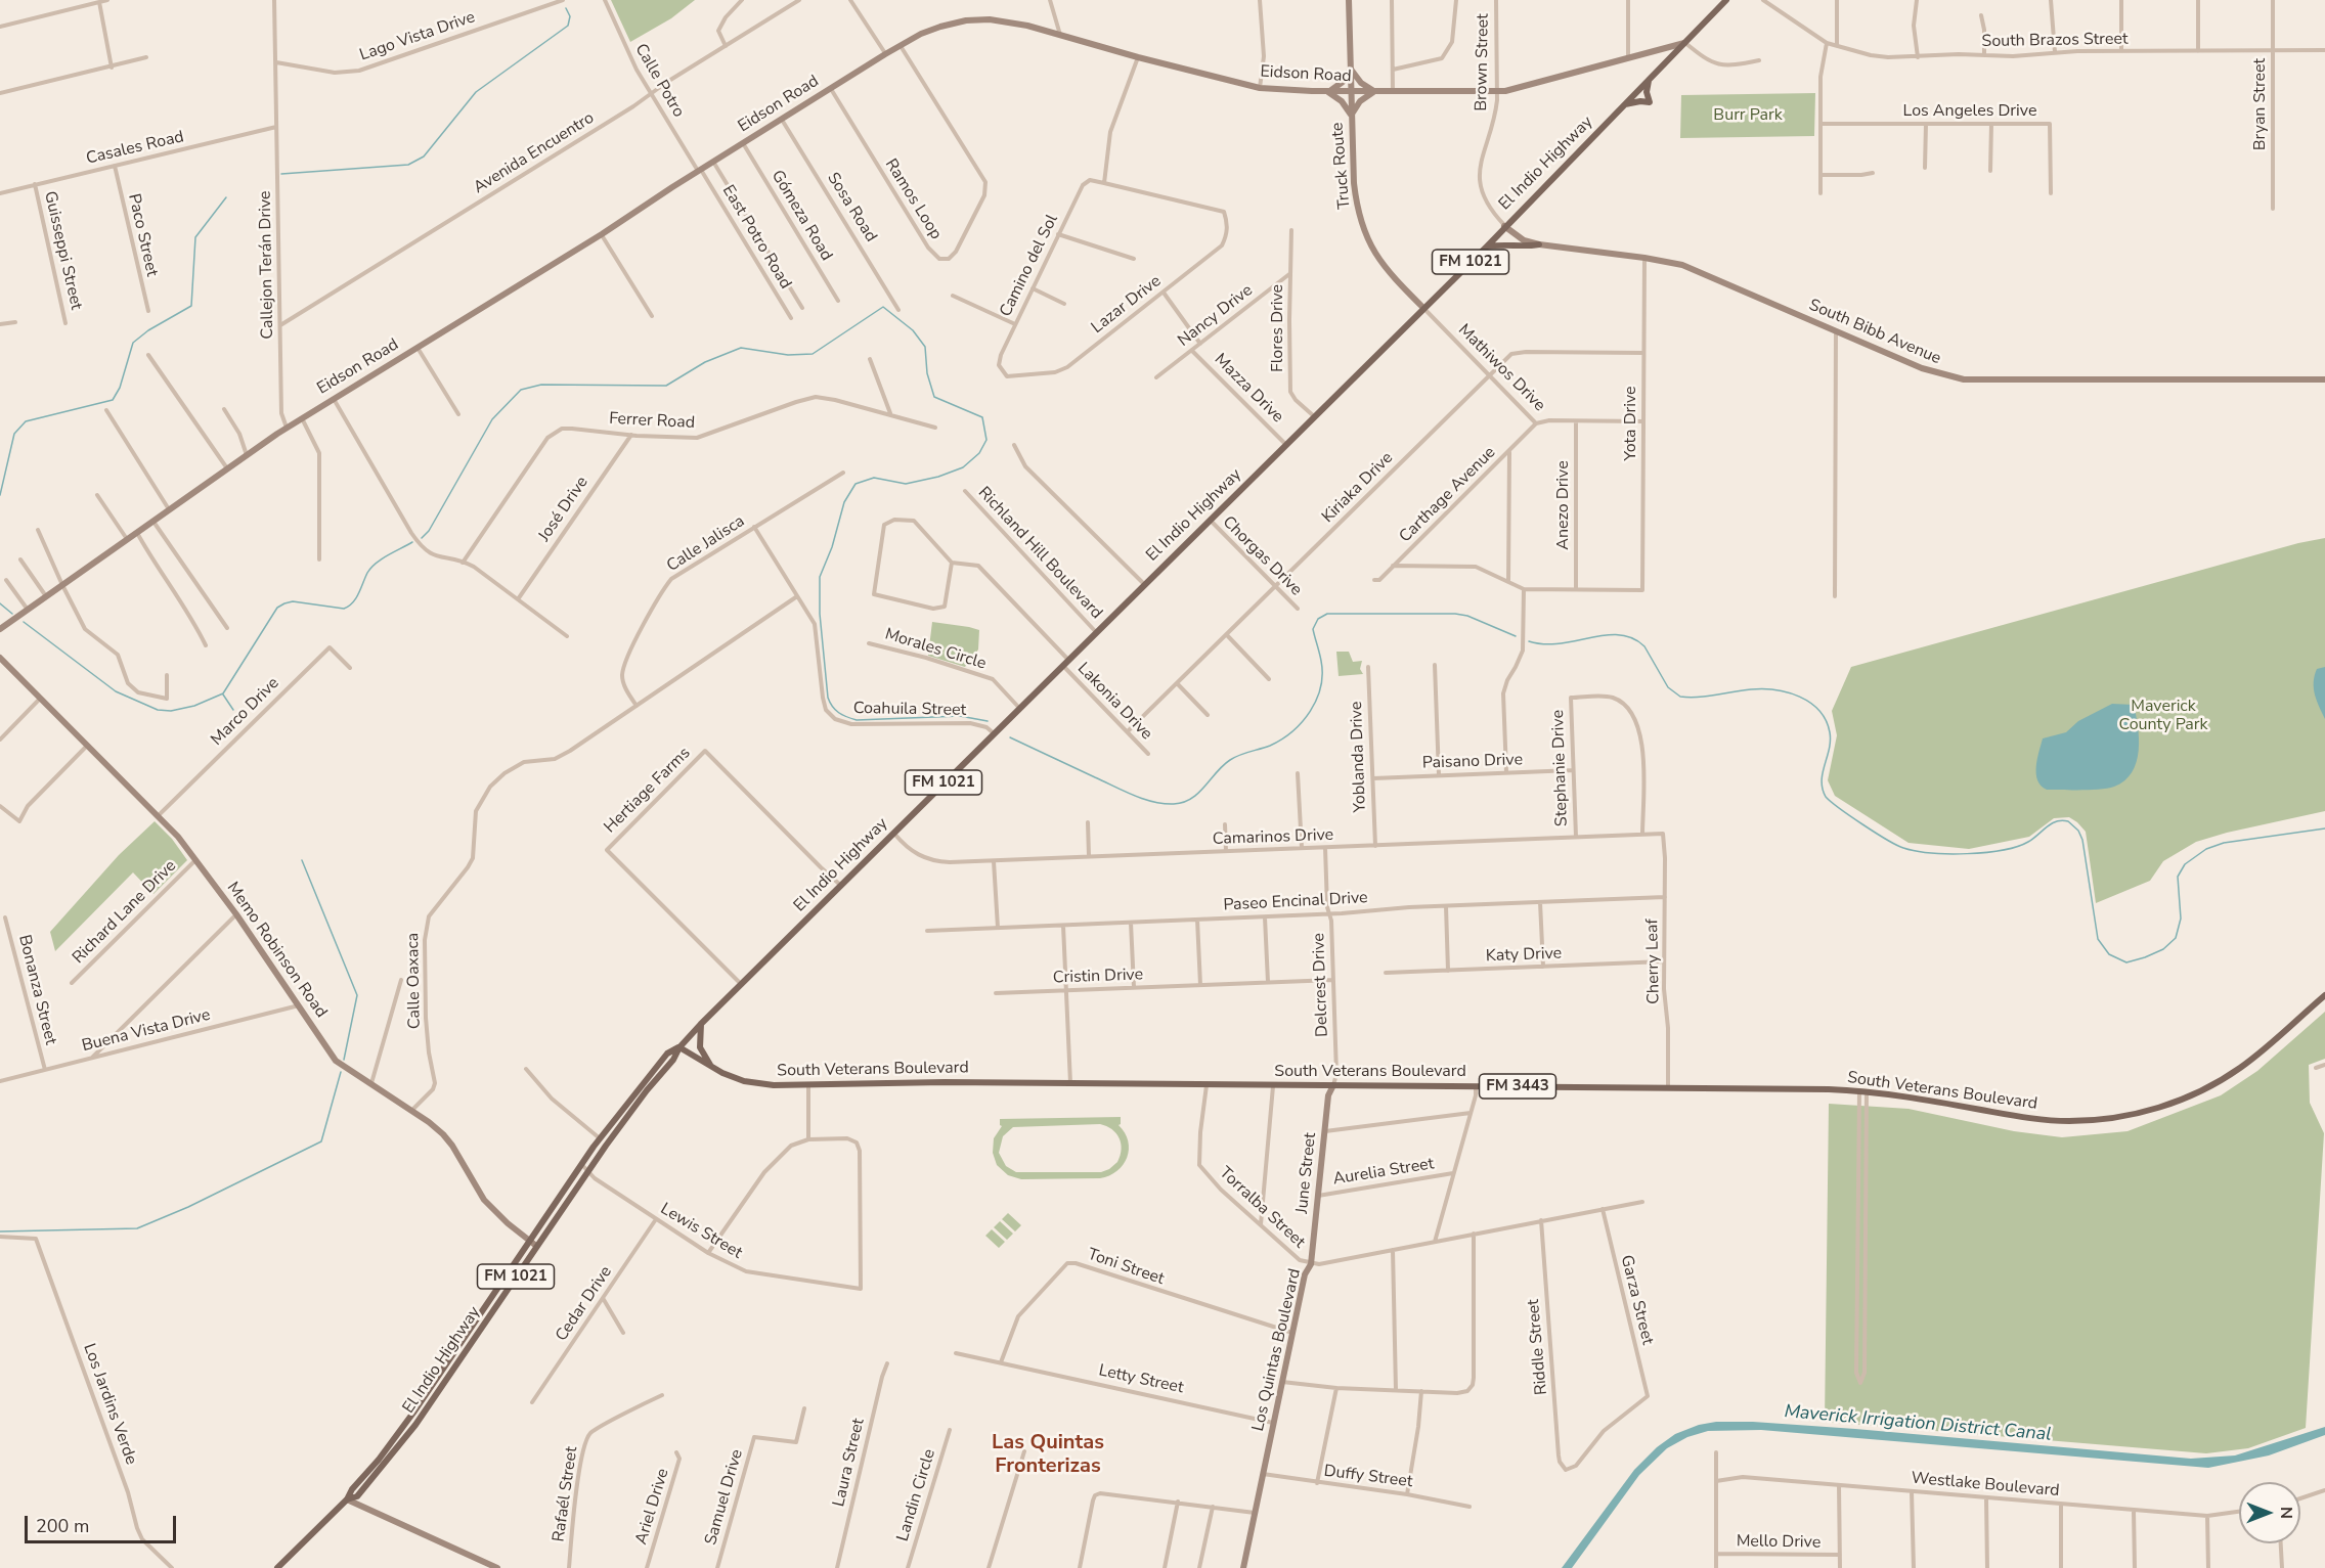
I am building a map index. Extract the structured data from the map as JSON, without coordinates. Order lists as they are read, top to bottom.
{
  "streets": {
    "main road": [
      "El Indio Highway",
      "FM 1021",
      "South Veterans Boulevard",
      "FM 3443"
    ],
    "street": [
      "Lago Vista Drive",
      "South Brazos Street",
      "Brown Street",
      "Eidson Road",
      "Calle Potro",
      "Bryan Street",
      "Los Angeles Drive",
      "Casales Road",
      "Avenida Encuentro",
      "Truck Route",
      "Ramos Loop",
      "Sosa Road",
      "Gómeza Road",
      "Paco Street",
      "East Potro Road",
      "Guisseppi Street",
      "Callejon Terán Drive",
      "Camino del Sol",
      "Lazar Drive",
      "Nancy Drive",
      "Flores Drive",
      "South Bibb Avenue",
      "Mathiwos Drive",
      "Mazza Drive",
      "Ferrer Road",
      "Yota Drive",
      "Kiriaka Drive",
      "Carthage Avenue",
      "Anezo Drive",
      "José Drive",
      "Calle Jalisca",
      "Richland Hill Boulevard",
      "Chorgas Drive",
      "Morales Circle",
      "Lakonia Drive",
      "Coahuila Street",
      "Marco Drive",
      "Yoblanda Drive",
      "Paisano Drive",
      "Stephanie Drive",
      "Hertiage Farms",
      "Camarinos Drive",
      "Paseo Encinal Drive",
      "Richard Lane Drive",
      "Memo Robinson Road",
      "Katy Drive",
      "Cherry Leaf",
      "Cristin Drive",
      "Calle Oaxaca",
      "Delcrest Drive",
      "Bonanza Street",
      "Buena Vista Drive",
      "Aurelia Street",
      "June Street",
      "Torralba Street",
      "Lewis Street",
      "Toni Street",
      "Garza Street",
      "Cedar Drive",
      "Riddle Street",
      "Los Quintas Boulevard",
      "Letty Street",
      "Los Jardins Verde",
      "Laura Street",
      "Duffy Street",
      "Westlake Boulevard",
      "Rafaél Street",
      "Landin Circle",
      "Samuel Drive",
      "Ariel Drive",
      "Mello Drive"
    ]
  },
  "crossings": [
    ["Lago Vista Drive", "Callejon Terán Drive"],
    ["South Brazos Street", "Bryan Street"],
    ["Brown Street", "Eidson Road"],
    ["Brown Street", "El Indio Highway"],
    ["Brown Street", "South Bibb Avenue"],
    ["Eidson Road", "Calle Potro"],
    ["Eidson Road", "El Indio Highway"],
    ["Eidson Road", "Truck Route"],
    ["Eidson Road", "Ramos Loop"],
    ["Eidson Road", "Sosa Road"],
    ["Eidson Road", "Gómeza Road"],
    ["Eidson Road", "East Potro Road"],
    ["Eidson Road", "Callejon Terán Drive"],
    ["Calle Potro", "Avenida Encuentro"],
    ["Calle Potro", "East Potro Road"],
    ["Casales Road", "Paco Street"],
    ["Casales Road", "Guisseppi Street"],
    ["Casales Road", "Callejon Terán Drive"],
    ["Avenida Encuentro", "Callejon Terán Drive"],
    ["El Indio Highway", "Truck Route"],
    ["El Indio Highway", "Flores Drive"],
    ["El Indio Highway", "South Bibb Avenue"],
    ["El Indio Highway", "Mathiwos Drive"],
    ["El Indio Highway", "Mazza Drive"],
    ["El Indio Highway", "Richland Hill Boulevard"],
    ["El Indio Highway", "Chorgas Drive"],
    ["El Indio Highway", "Morales Circle"],
    ["El Indio Highway", "Lakonia Drive"],
    ["El Indio Highway", "Coahuila Street"],
    ["El Indio Highway", "Hertiage Farms"],
    ["El Indio Highway", "Camarinos Drive"],
    ["El Indio Highway", "Memo Robinson Road"],
    ["El Indio Highway", "South Veterans Boulevard"],
    ["El Indio Highway", "Lewis Street"],
    ["Truck Route", "Mathiwos Drive"],
    ["Camino del Sol", "Lazar Drive"],
    ["Lazar Drive", "Mazza Drive"],
    ["Nancy Drive", "Flores Drive"],
    ["Nancy Drive", "Mazza Drive"],
    ["South Bibb Avenue", "Yota Drive"],
    ["Mathiwos Drive", "Yota Drive"],
    ["Mathiwos Drive", "Kiriaka Drive"],
    ["Mathiwos Drive", "Carthage Avenue"],
    ["Mathiwos Drive", "Anezo Drive"],
    ["Ferrer Road", "José Drive"],
    ["Yota Drive", "Kiriaka Drive"],
    ["Yota Drive", "Anezo Drive"],
    ["Kiriaka Drive", "Chorgas Drive"],
    ["Kiriaka Drive", "Lakonia Drive"],
    ["Calle Jalisca", "Calle Oaxaca"],
    ["Coahuila Street", "Calle Oaxaca"],
    ["Marco Drive", "Memo Robinson Road"],
    ["Yoblanda Drive", "Paisano Drive"],
    ["Yoblanda Drive", "Camarinos Drive"],
    ["Paisano Drive", "Stephanie Drive"],
    ["Stephanie Drive", "Camarinos Drive"],
    ["Camarinos Drive", "Cherry Leaf"],
    ["Camarinos Drive", "Delcrest Drive"],
    ["Paseo Encinal Drive", "Cherry Leaf"],
    ["Paseo Encinal Drive", "Delcrest Drive"],
    ["Richard Lane Drive", "Memo Robinson Road"],
    ["Memo Robinson Road", "Calle Oaxaca"],
    ["Memo Robinson Road", "Buena Vista Drive"],
    ["Katy Drive", "Cherry Leaf"],
    ["Cherry Leaf", "South Veterans Boulevard"],
    ["Cristin Drive", "Delcrest Drive"],
    ["Delcrest Drive", "South Veterans Boulevard"],
    ["Delcrest Drive", "June Street"],
    ["Bonanza Street", "Buena Vista Drive"],
    ["South Veterans Boulevard", "June Street"],
    ["South Veterans Boulevard", "Torralba Street"],
    ["Aurelia Street", "June Street"],
    ["June Street", "Torralba Street"],
    ["June Street", "Los Quintas Boulevard"],
    ["Torralba Street", "Los Quintas Boulevard"],
    ["Lewis Street", "Cedar Drive"],
    ["Toni Street", "Los Quintas Boulevard"],
    ["Toni Street", "Letty Street"],
    ["Garza Street", "Riddle Street"],
    ["Garza Street", "Los Quintas Boulevard"],
    ["Riddle Street", "Los Quintas Boulevard"],
    ["Los Quintas Boulevard", "Letty Street"],
    ["Los Quintas Boulevard", "Duffy Street"]
  ],
  "districts": ["Las Quintas Fronterizas"],
  "water": ["Maverick Irrigation District Canal"],
  "parks": ["Burr Park", "Maverick County Park"],
  "scale_bar": "200 m",
  "north": "right"
}
